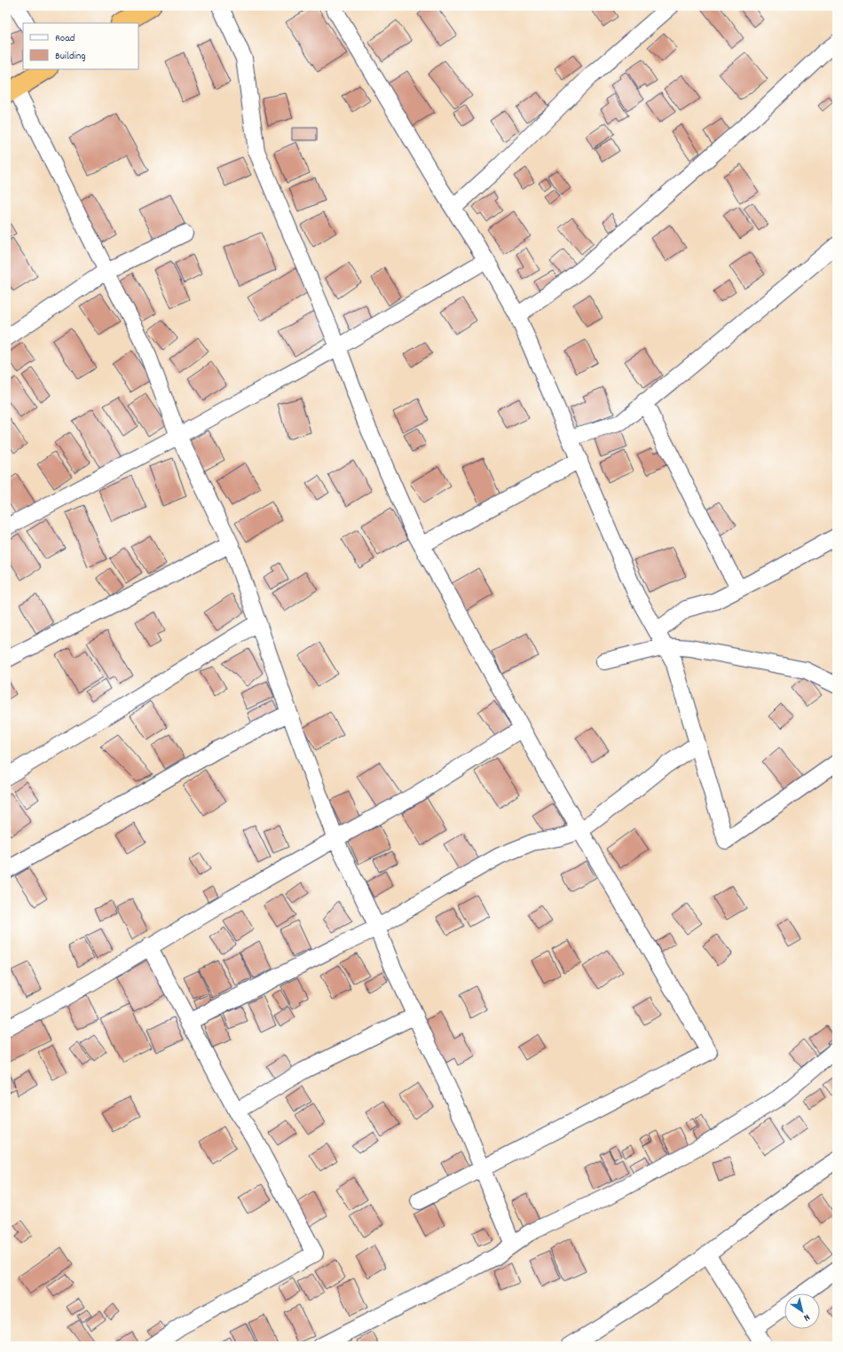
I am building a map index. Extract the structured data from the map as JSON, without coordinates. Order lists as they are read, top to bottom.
{
  "legend": ["Road", "Building"],
  "north": "bottom right"
}
